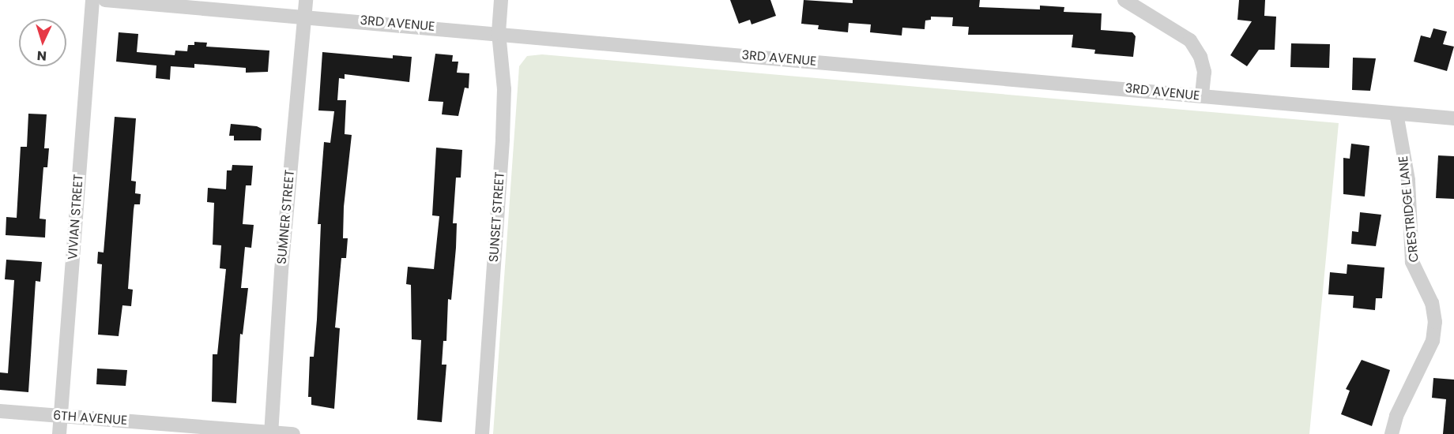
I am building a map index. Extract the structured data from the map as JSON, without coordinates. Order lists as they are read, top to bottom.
{
  "streets": {
    "street": [
      "3RD AVENUE",
      "CRESTRIDGE LANE",
      "VIVIAN STREET",
      "SUMNER STREET",
      "SUNSET STREET",
      "6TH AVENUE"
    ]
  },
  "crossings": [
    ["3RD AVENUE", "CRESTRIDGE LANE"],
    ["3RD AVENUE", "SUMNER STREET"],
    ["3RD AVENUE", "SUNSET STREET"],
    ["VIVIAN STREET", "6TH AVENUE"],
    ["SUMNER STREET", "6TH AVENUE"]
  ],
  "north": "bottom"
}
